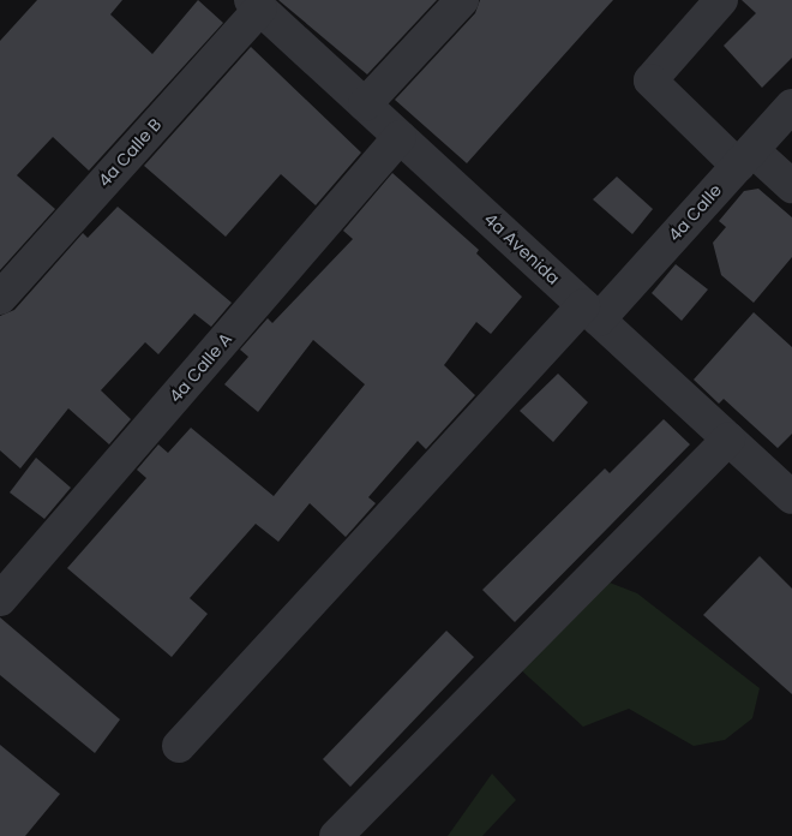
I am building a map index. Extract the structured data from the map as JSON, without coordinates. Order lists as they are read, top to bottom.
{
  "streets": {
    "street": [
      "4a Calle B",
      "4a Calle",
      "4a Avenida",
      "4a Calle A"
    ]
  },
  "crossings": [
    ["4a Calle B", "4a Avenida"],
    ["4a Calle", "4a Avenida"],
    ["4a Avenida", "4a Calle A"]
  ]
}
